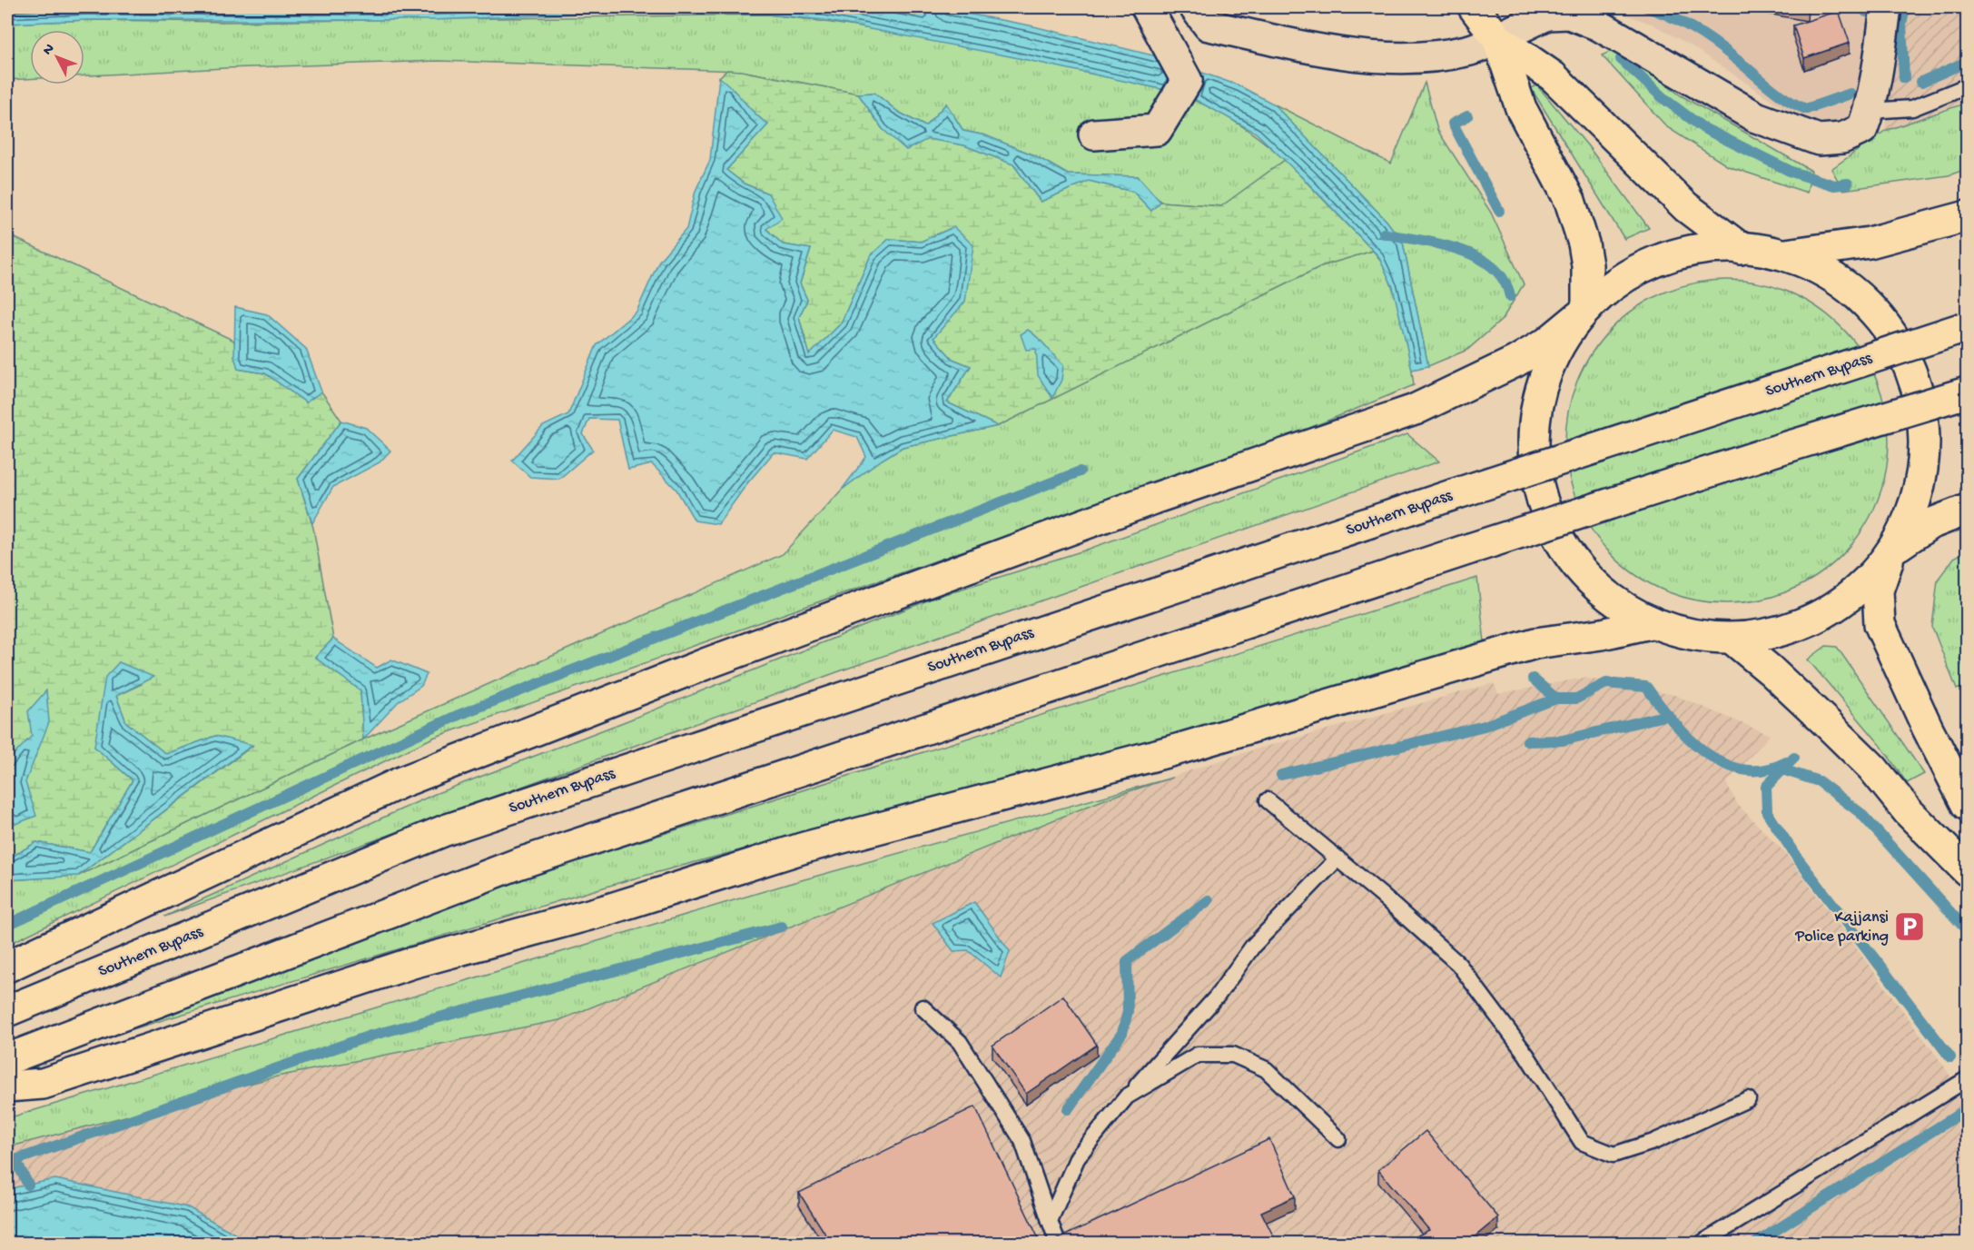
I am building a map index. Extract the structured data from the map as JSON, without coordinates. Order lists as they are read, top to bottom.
{
  "streets": {
    "main road": ["Southern Bypass"]
  },
  "places": {
    "parking": ["Kajjansi Police parking"]
  },
  "north": "top left"
}
